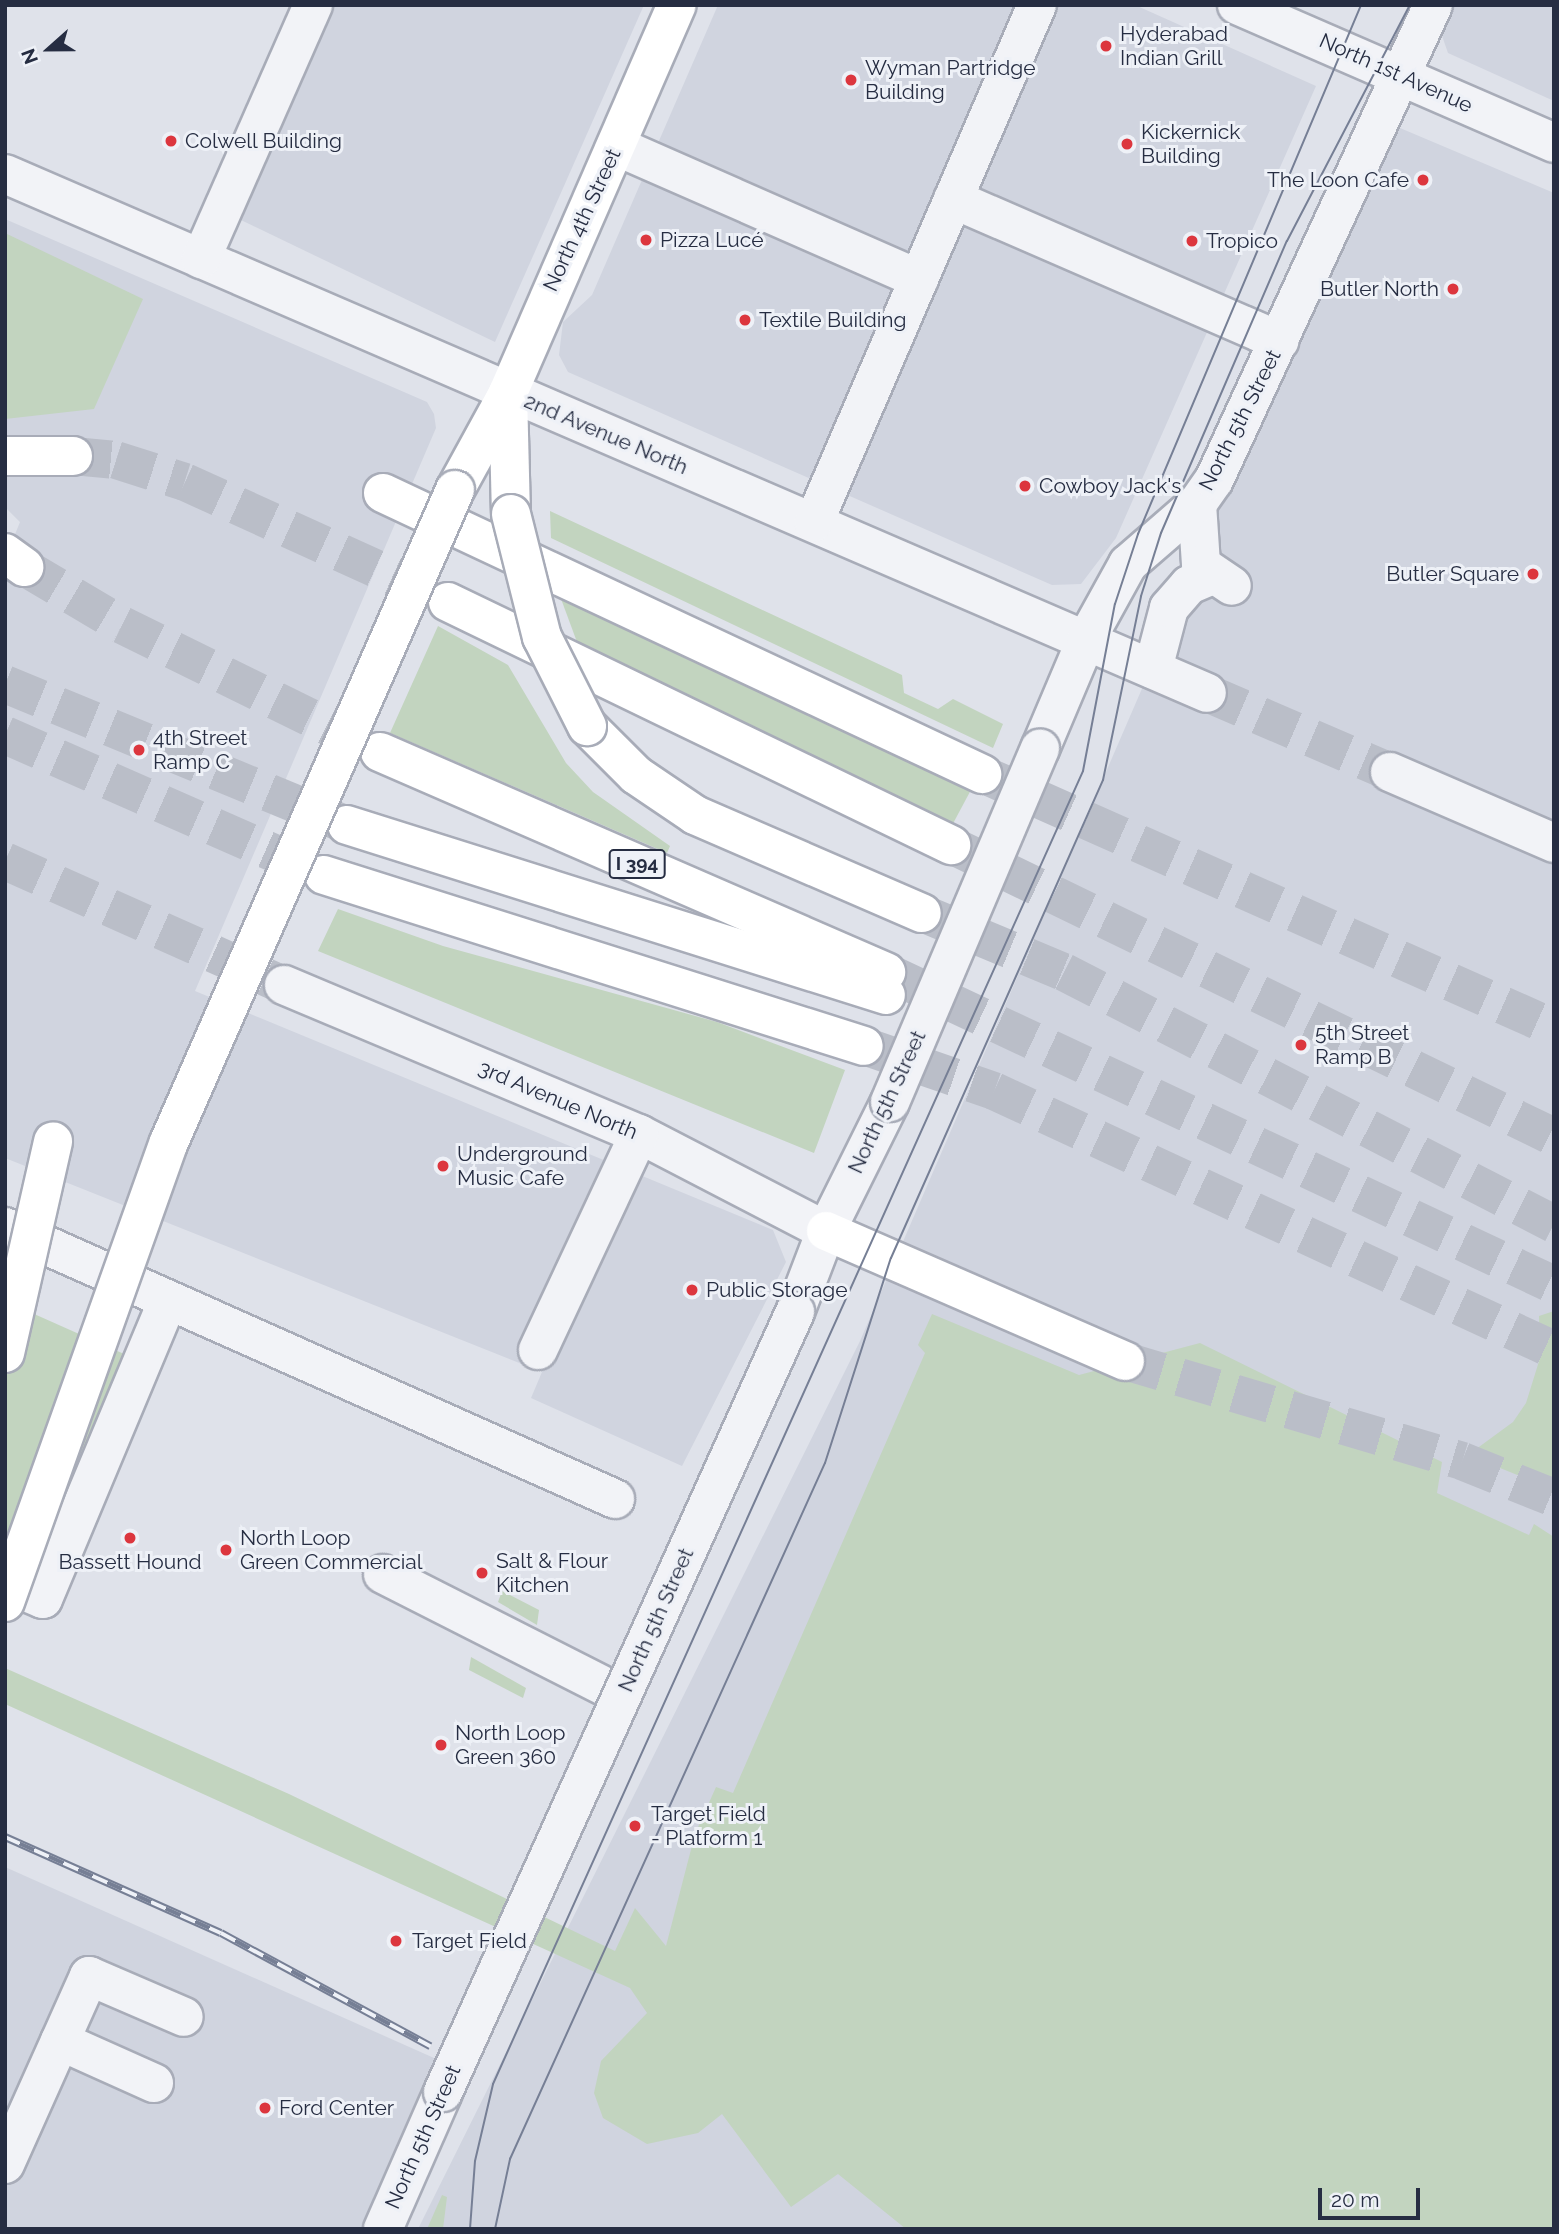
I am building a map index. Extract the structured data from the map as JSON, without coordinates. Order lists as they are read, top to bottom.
{
  "streets": {
    "main road": ["North 4th Street", "I 394"],
    "street": [
      "North 1st Avenue",
      "North 5th Street",
      "2nd Avenue North",
      "3rd Avenue North"
    ]
  },
  "crossings": [
    ["North 1st Avenue", "North 5th Street"],
    ["North 4th Street", "2nd Avenue North"],
    ["North 5th Street", "2nd Avenue North"],
    ["North 5th Street", "3rd Avenue North"]
  ],
  "places": [
    "Hyderabad Indian Grill",
    "Wyman Partridge Building",
    "Colwell Building",
    "Kickernick Building",
    "The Loon Cafe",
    "Pizza Lucé",
    "Tropico",
    "Butler North",
    "Textile Building",
    "Cowboy Jack's",
    "Butler Square",
    "4th Street Ramp C",
    "5th Street Ramp B",
    "Underground Music Cafe",
    "Public Storage",
    "Bassett Hound",
    "North Loop Green Commercial",
    "Salt & Flour Kitchen",
    "North Loop Green 360",
    "Target Field - Platform 1",
    "Target Field",
    "Ford Center"
  ],
  "scale_bar": "20 m",
  "north": "left"
}
